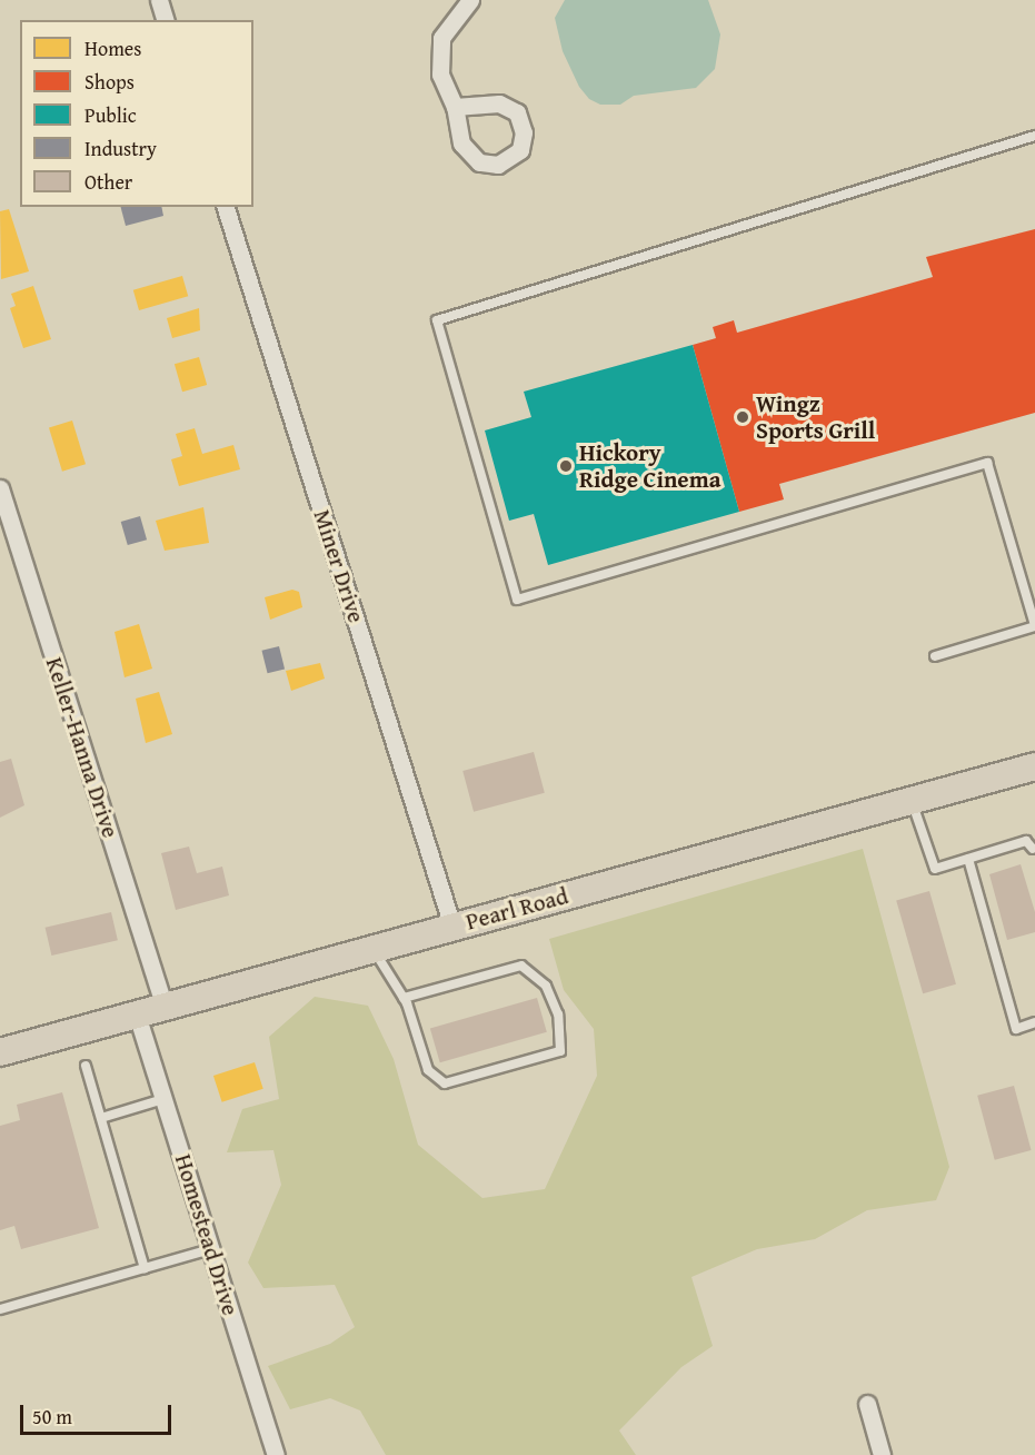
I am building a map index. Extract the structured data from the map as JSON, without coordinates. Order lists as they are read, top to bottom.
{
  "streets": {
    "main road": ["Pearl Road"],
    "street": ["Miner Drive", "Keller-Hanna Drive", "Homestead Drive"]
  },
  "crossings": [
    ["Miner Drive", "Pearl Road"],
    ["Keller-Hanna Drive", "Pearl Road"],
    ["Pearl Road", "Homestead Drive"]
  ],
  "places": ["Wingz Sports Grill", "Hickory Ridge Cinema"],
  "legend": [
    "Homes",
    "Shops",
    "Public",
    "Industry",
    "Other"
  ],
  "scale_bar": "50 m"
}
